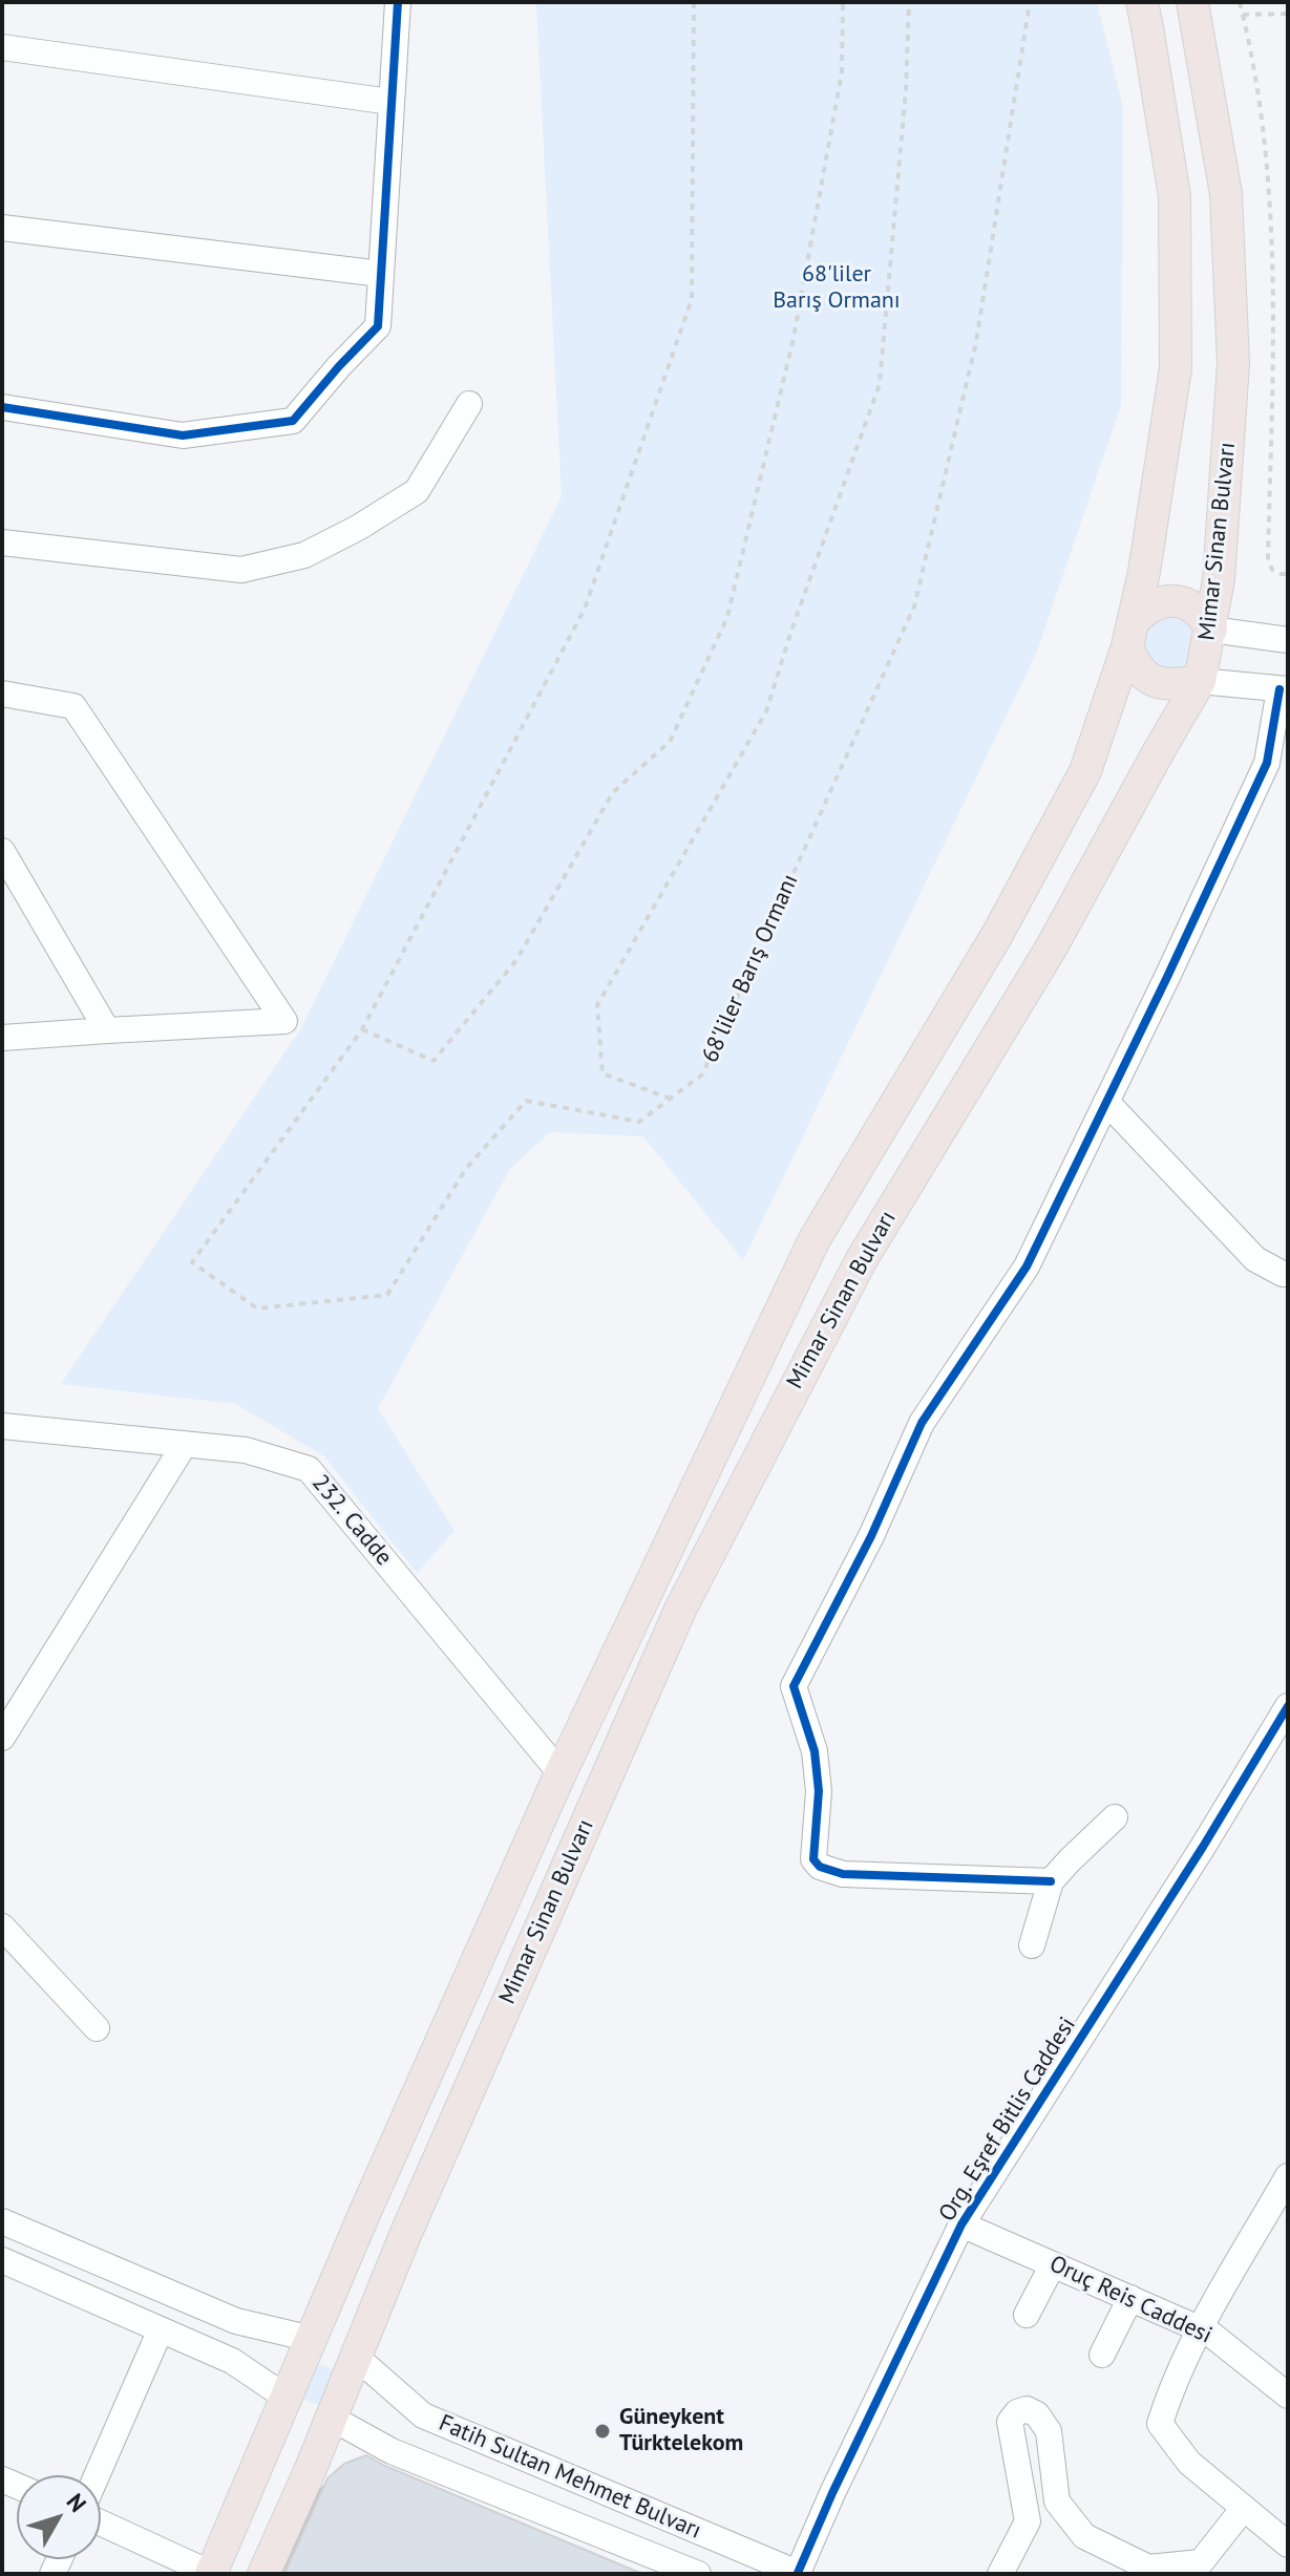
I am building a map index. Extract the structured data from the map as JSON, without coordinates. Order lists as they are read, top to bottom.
{
  "streets": {
    "main road": ["Mimar Sinan Bulvarı"],
    "street": [
      "232. Cadde",
      "Org. Eşref Bitlis Caddesi",
      "Oruç Reis Caddesi",
      "Fatih Sultan Mehmet Bulvarı"
    ],
    "path": ["68'liler Barış Ormanı"]
  },
  "crossings": [
    ["Mimar Sinan Bulvarı", "232. Cadde"],
    ["Mimar Sinan Bulvarı", "Fatih Sultan Mehmet Bulvarı"],
    ["Org. Eşref Bitlis Caddesi", "Oruç Reis Caddesi"],
    ["Org. Eşref Bitlis Caddesi", "Fatih Sultan Mehmet Bulvarı"]
  ],
  "parks": ["68'liler Barış Ormanı"],
  "places": ["Güneykent Türktelekom"],
  "north": "top right"
}
